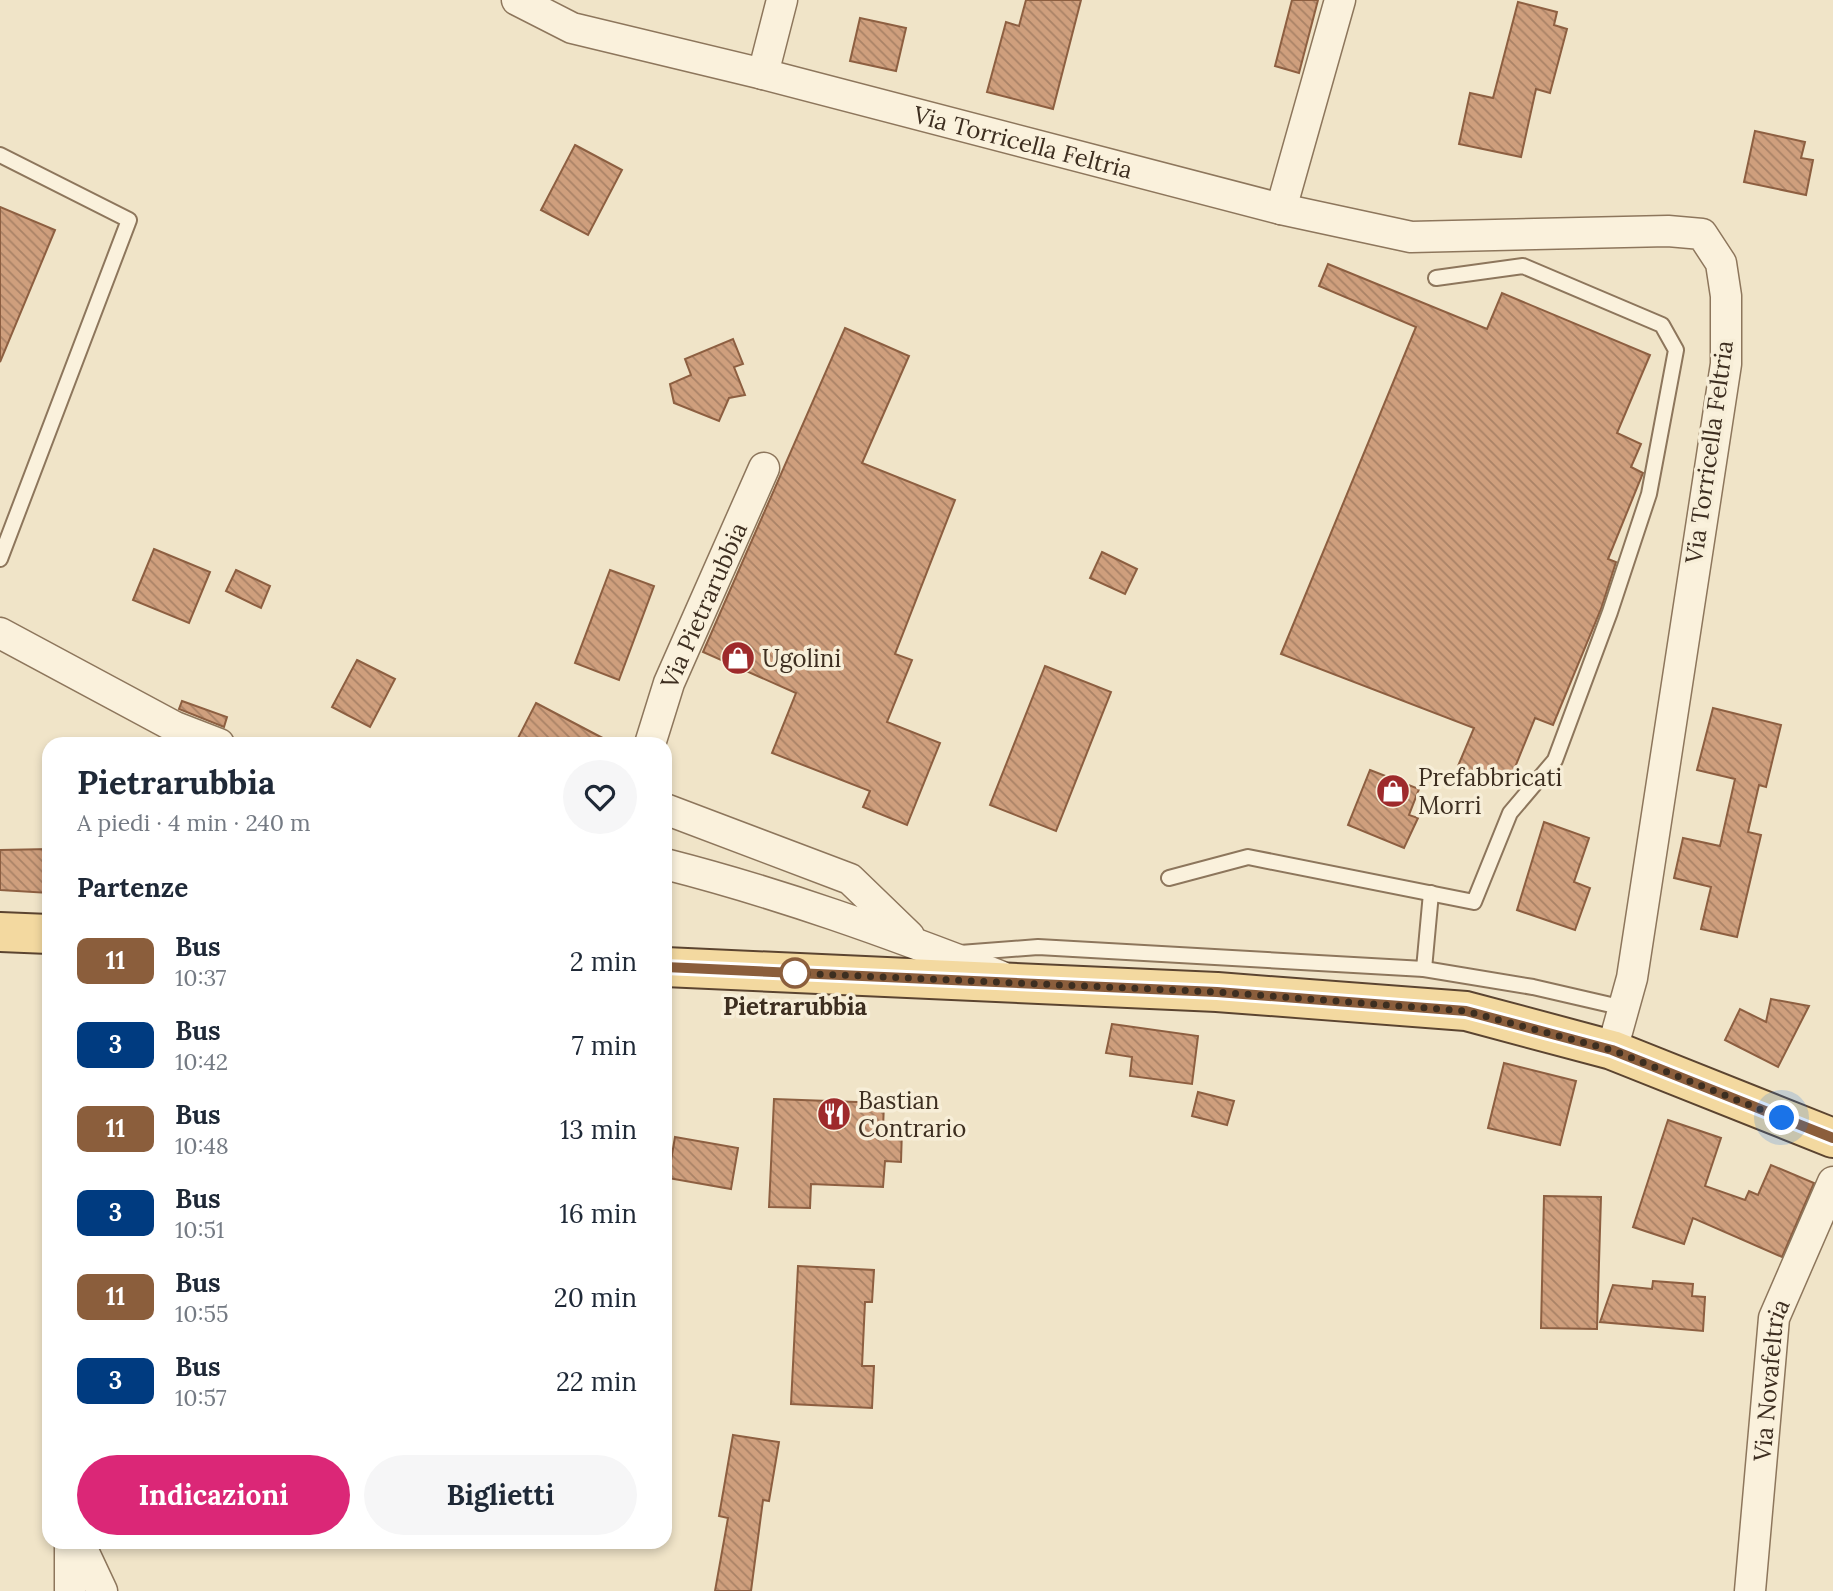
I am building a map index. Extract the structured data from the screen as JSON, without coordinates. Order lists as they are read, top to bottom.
{
  "streets": {
    "street": ["Via Torricella Feltria", "Via Pietrarubbia", "Via Novafeltria"]
  },
  "places": {
    "shop": ["Ugolini", "Prefabbricati Morri"],
    "other": ["Pietrarubbia"],
    "restaurant": ["Bastian Contrario"]
  },
  "lines": ["bus line 11"],
  "page": {
    "heading": [
      ["Pietrarubbia", "A piedi · 4 min · 240 m"],
      "Partenze"
    ],
    "list": [
      {
        "mark": "11",
        "name": "Bus",
        "note": "10:37",
        "value": "2 min"
      },
      {
        "mark": "3",
        "name": "Bus",
        "note": "10:42",
        "value": "7 min"
      },
      {
        "mark": "11",
        "name": "Bus",
        "note": "10:48",
        "value": "13 min"
      },
      {
        "mark": "3",
        "name": "Bus",
        "note": "10:51",
        "value": "16 min"
      },
      {
        "mark": "11",
        "name": "Bus",
        "note": "10:55",
        "value": "20 min"
      },
      {
        "mark": "3",
        "name": "Bus",
        "note": "10:57",
        "value": "22 min"
      }
    ],
    "buttons": ["Indicazioni", "Biglietti"]
  }
}
